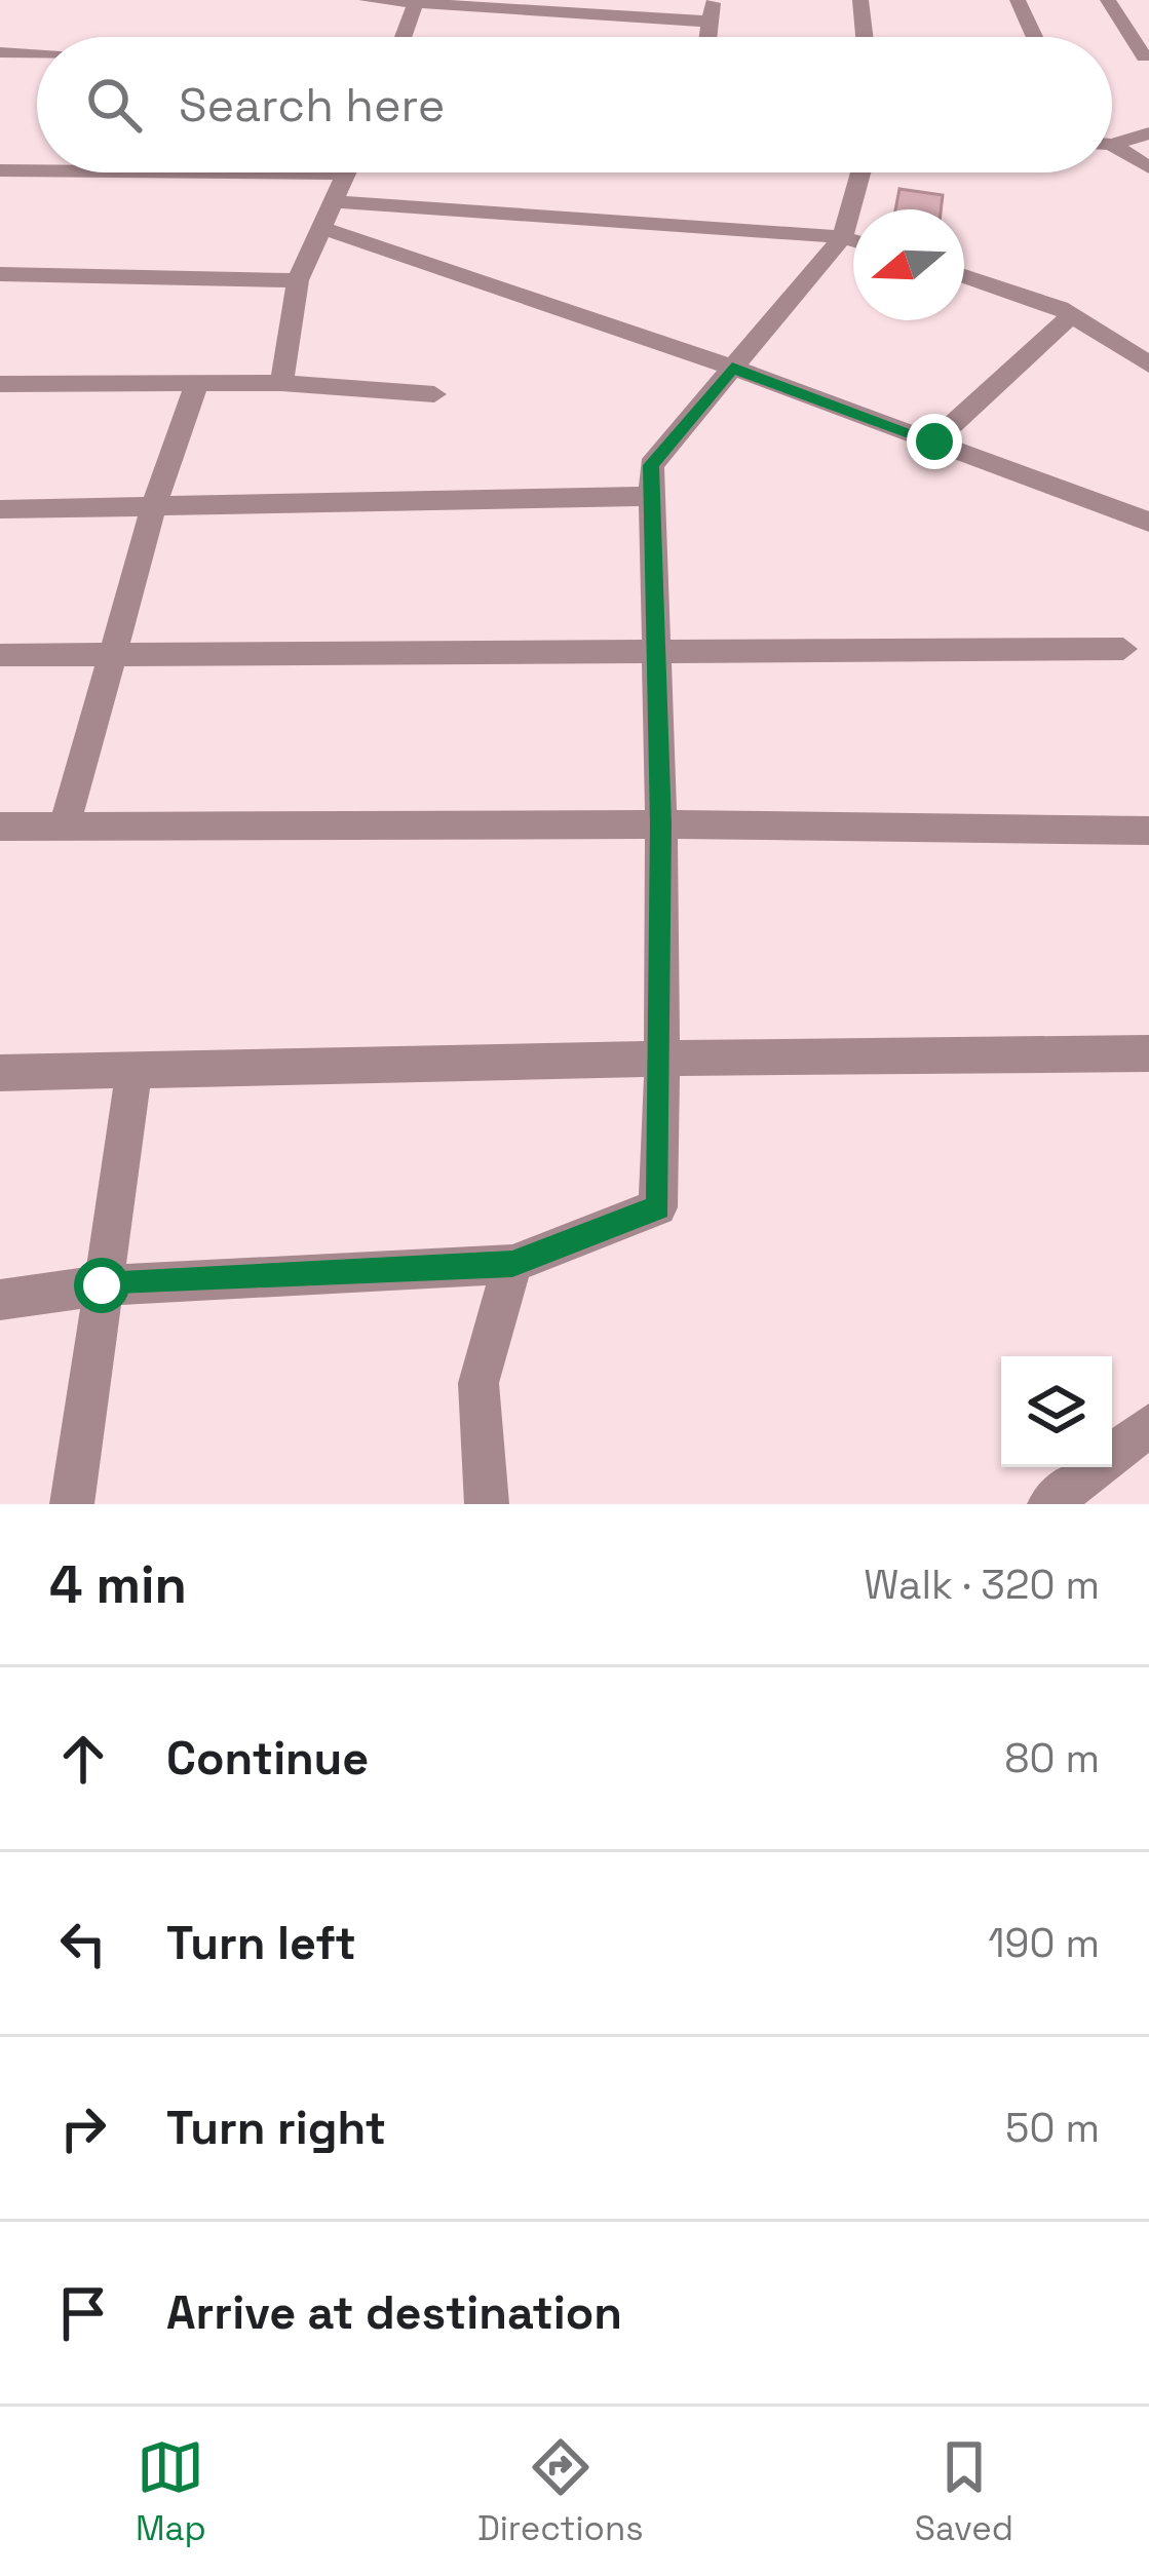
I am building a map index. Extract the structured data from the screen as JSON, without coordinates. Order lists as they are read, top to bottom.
{
  "north": "left",
  "page": {
    "search": "Search here",
    "heading": ["4 min", "Walk · 320 m"],
    "list": [
      ["Continue", "80 m"],
      ["Turn left", "190 m"],
      ["Turn right", "50 m"],
      "Arrive at destination"
    ],
    "nav": ["Map", "Directions", "Saved"]
  }
}
